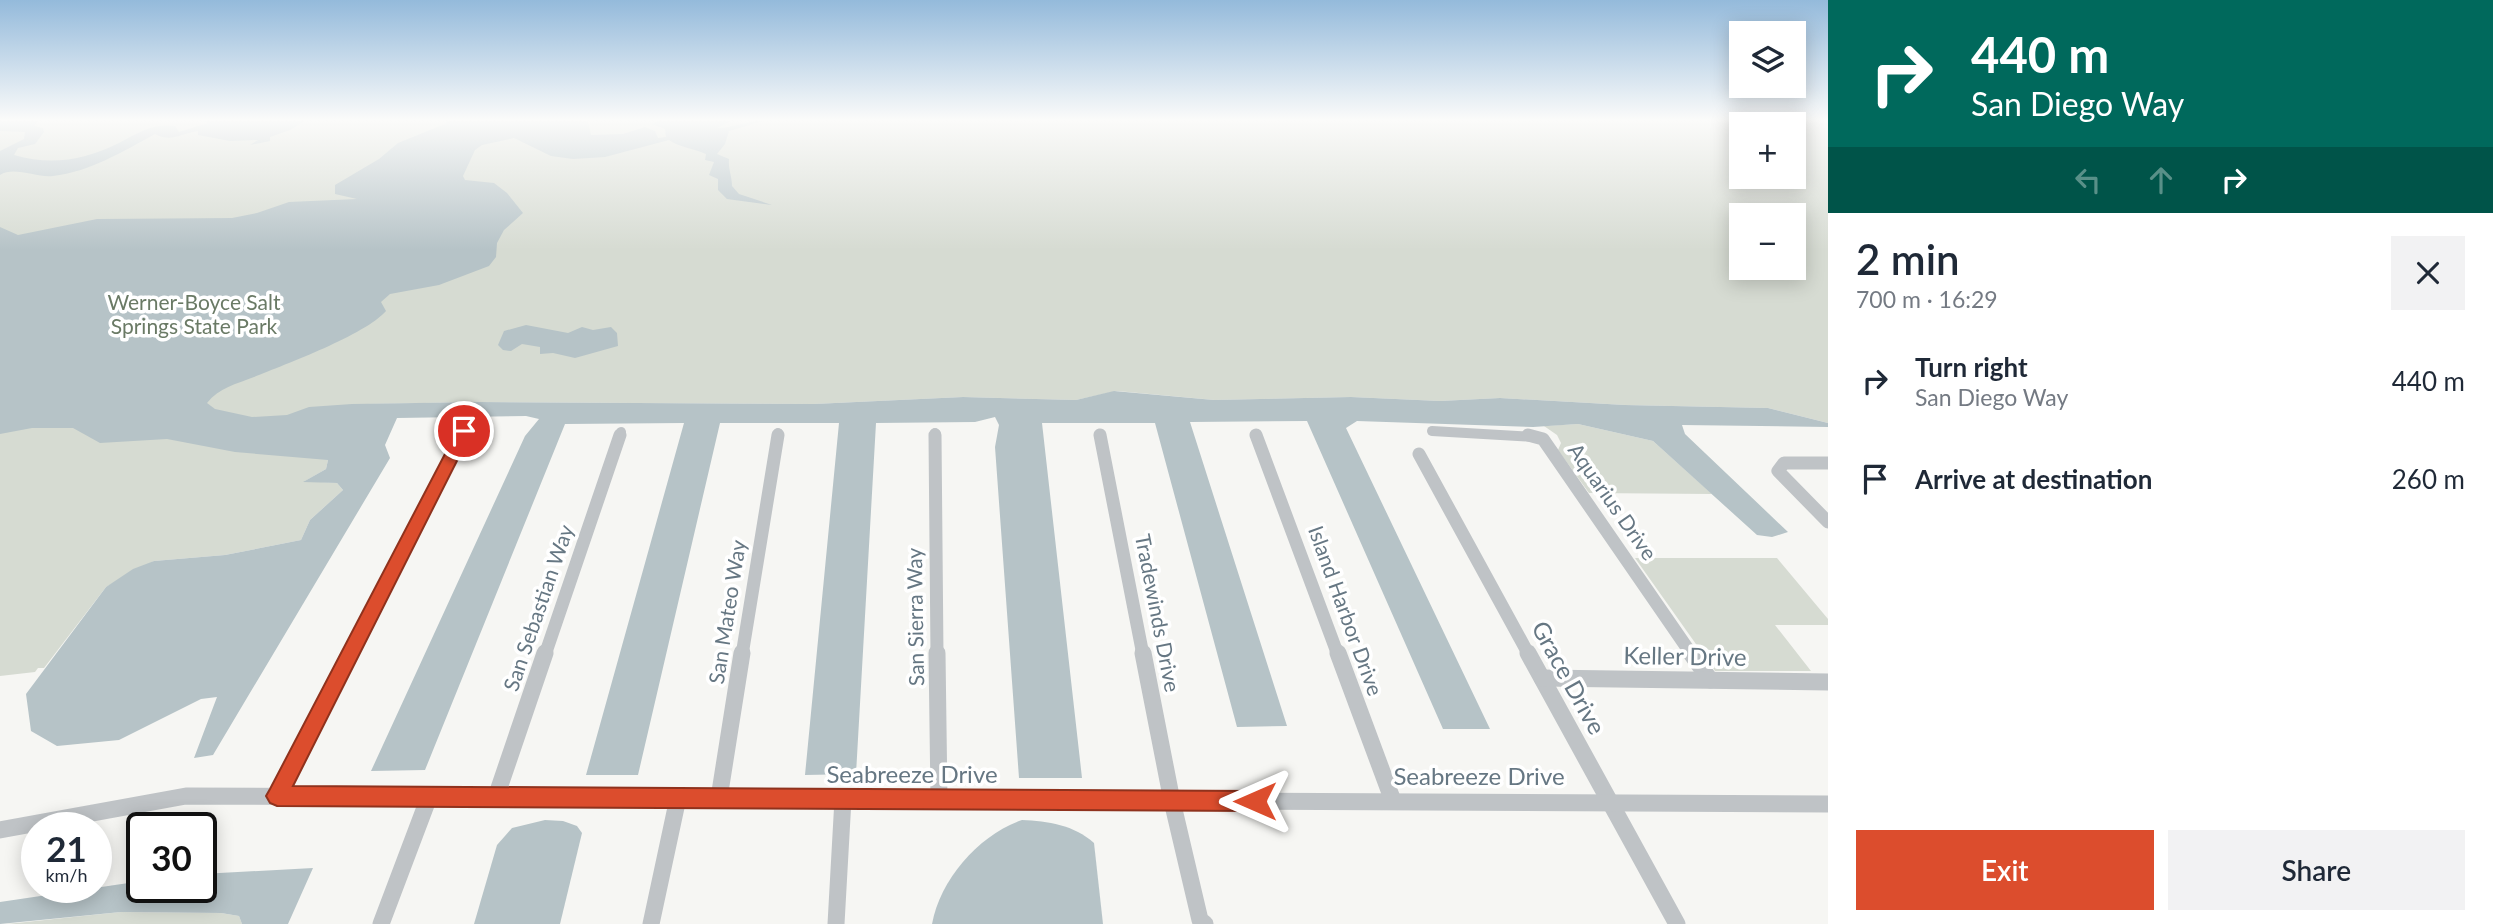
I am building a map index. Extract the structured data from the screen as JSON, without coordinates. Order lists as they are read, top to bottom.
{
  "streets": {
    "street": [
      "Aquarius Drive",
      "San Sebastian Way",
      "Island Harbor Drive",
      "San Mateo Way",
      "Tradewinds Drive",
      "San Sierra Way",
      "Keller Drive",
      "Grace Drive",
      "Seabreeze Drive"
    ]
  },
  "crossings": [
    ["Aquarius Drive", "Keller Drive"],
    ["San Sebastian Way", "Seabreeze Drive"],
    ["Island Harbor Drive", "Seabreeze Drive"],
    ["San Mateo Way", "Seabreeze Drive"],
    ["Tradewinds Drive", "Seabreeze Drive"],
    ["San Sierra Way", "Seabreeze Drive"],
    ["Keller Drive", "Grace Drive"],
    ["Grace Drive", "Seabreeze Drive"]
  ],
  "parks": ["Werner-Boyce Salt Springs State Park"],
  "page": {
    "turn": ["440 m", "San Diego Way"],
    "map_buttons": ["+", "−"],
    "heading": ["2 min", "700 m · 16:29"],
    "list": [
      {
        "name": "Turn right",
        "note": "San Diego Way",
        "value": "440 m"
      },
      {
        "name": "Arrive at destination",
        "value": "260 m"
      }
    ],
    "speed": "21 km/h",
    "limit": "30",
    "buttons": ["Exit", "Share"]
  }
}
